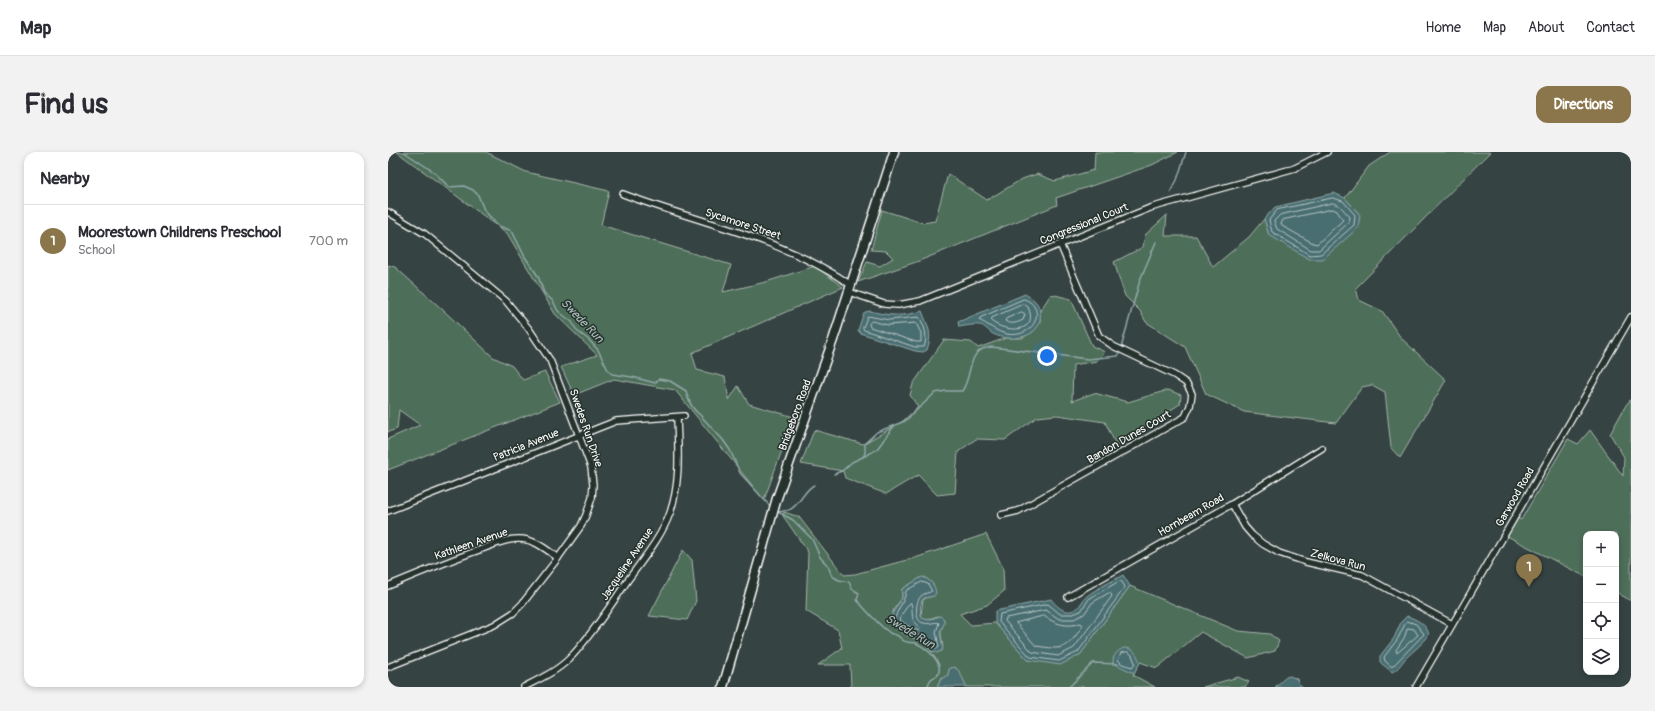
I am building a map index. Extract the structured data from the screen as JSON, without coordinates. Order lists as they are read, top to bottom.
{
  "streets": {
    "main road": ["Bridgeboro Road"],
    "street": [
      "Sycamore Street",
      "Congressional Court",
      "Swedes Run Drive",
      "Bandon Dunes Court",
      "Patricia Avenue",
      "Garwood Road",
      "Hornbeam Road",
      "Kathleen Avenue",
      "Zelkova Run",
      "Jacqueline Avenue"
    ]
  },
  "crossings": [
    ["Sycamore Street", "Congressional Court"],
    ["Sycamore Street", "Bridgeboro Road"],
    ["Congressional Court", "Bridgeboro Road"],
    ["Congressional Court", "Bandon Dunes Court"],
    ["Swedes Run Drive", "Patricia Avenue"],
    ["Swedes Run Drive", "Kathleen Avenue"],
    ["Patricia Avenue", "Jacqueline Avenue"],
    ["Garwood Road", "Zelkova Run"],
    ["Hornbeam Road", "Zelkova Run"]
  ],
  "water": ["Swede Run"],
  "page": {
    "header": "Map",
    "nav": [
      "Home",
      "Map",
      "About",
      "Contact"
    ],
    "buttons": "Directions",
    "title": "Find us",
    "heading": "Nearby",
    "list": [
      {
        "mark": "1",
        "name": "Moorestown Childrens Preschool",
        "note": "School",
        "value": "700 m"
      }
    ],
    "map_buttons": ["+", "−"],
    "pins": "1"
  }
}
